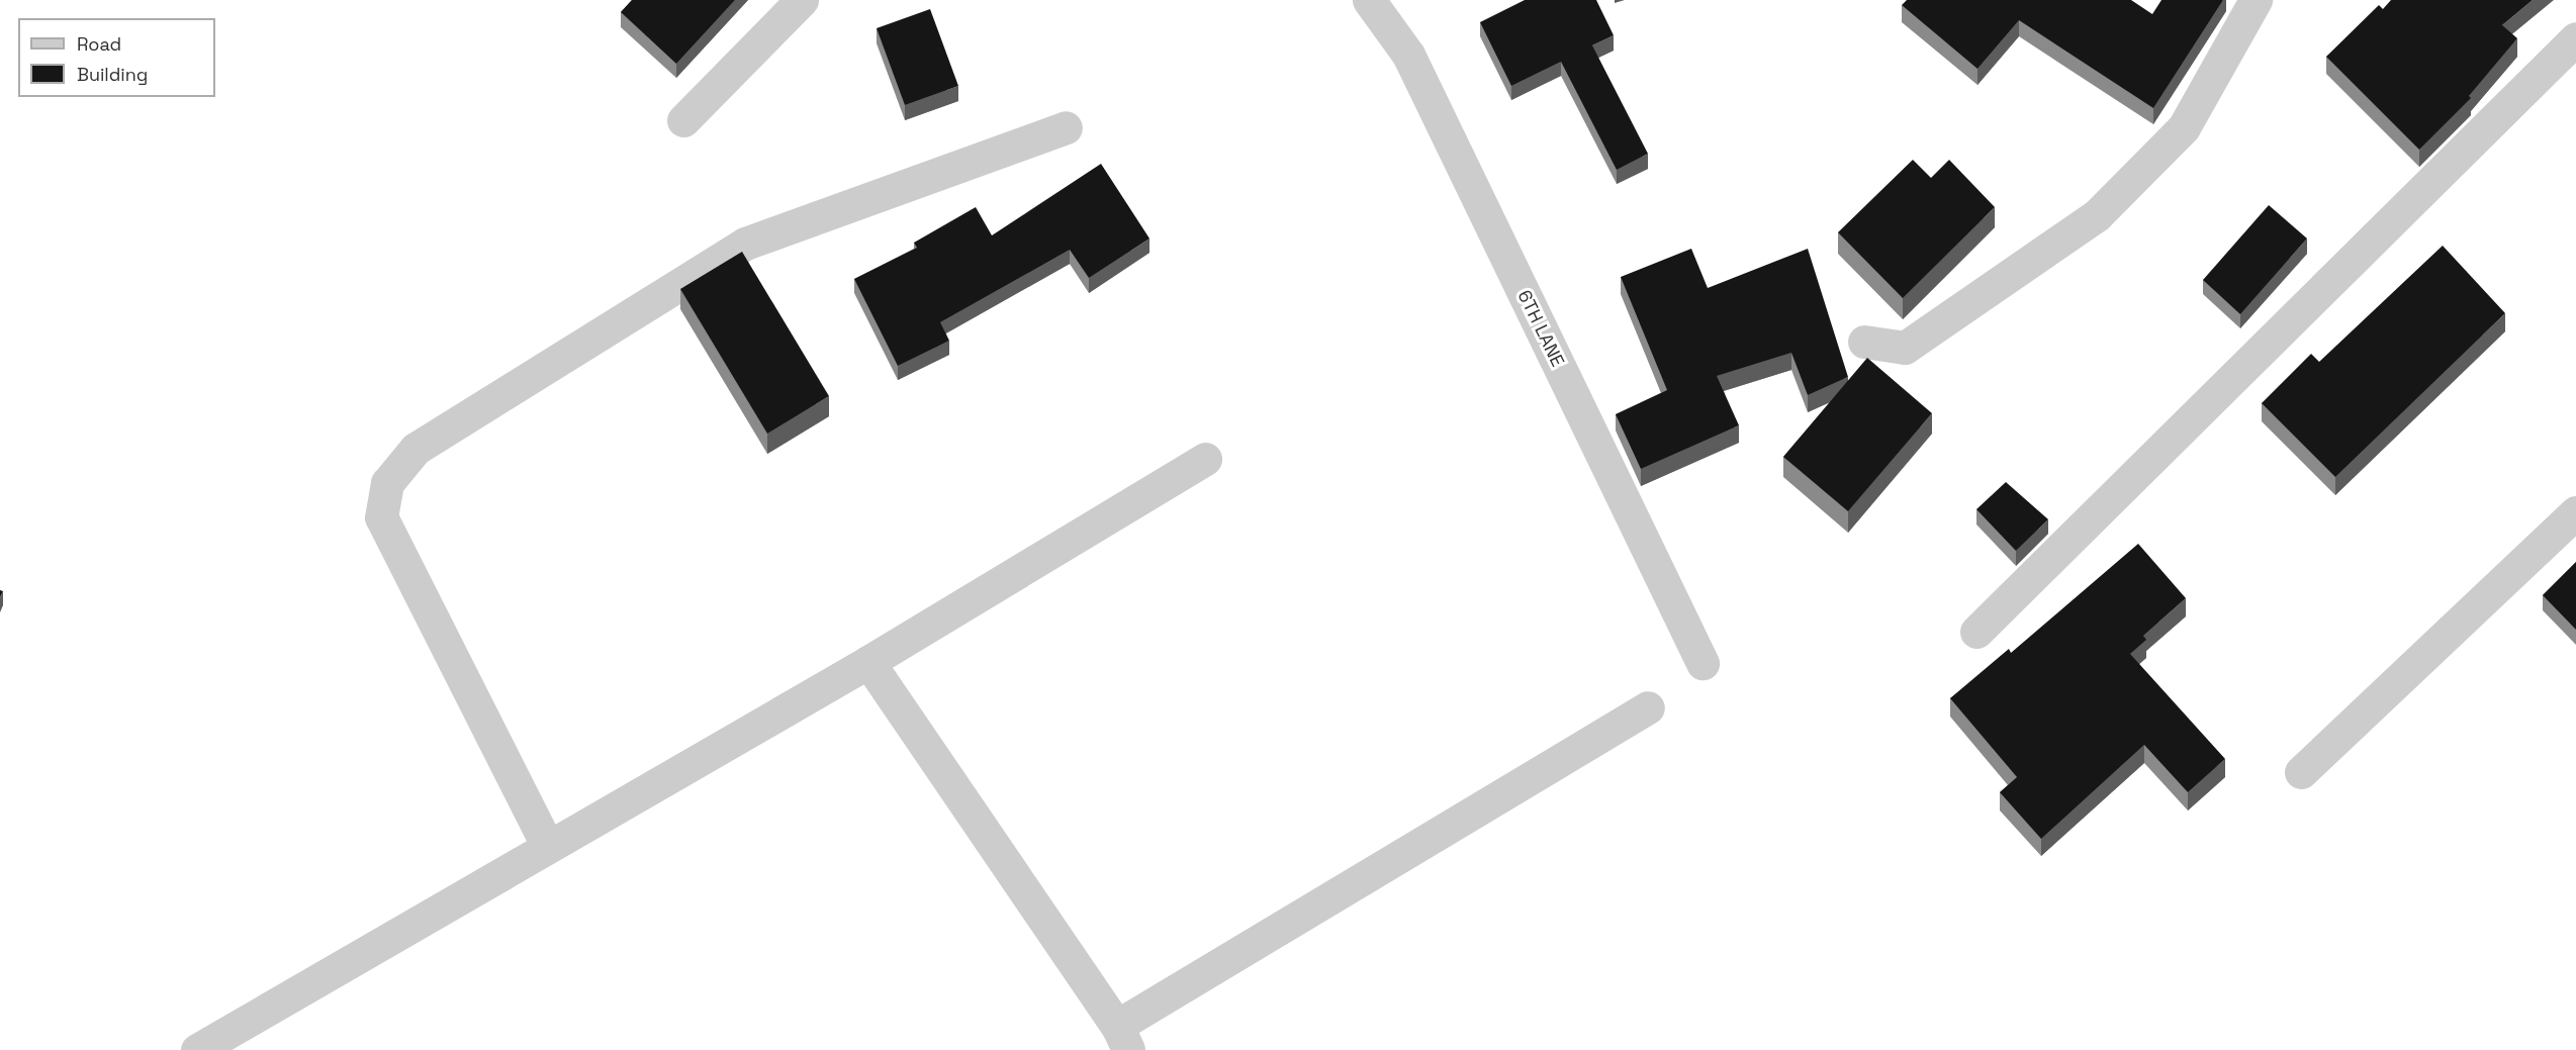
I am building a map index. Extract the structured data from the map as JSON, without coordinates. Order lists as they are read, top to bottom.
{
  "streets": {
    "street": ["6TH LANE"]
  },
  "legend": ["Road", "Building"]
}
